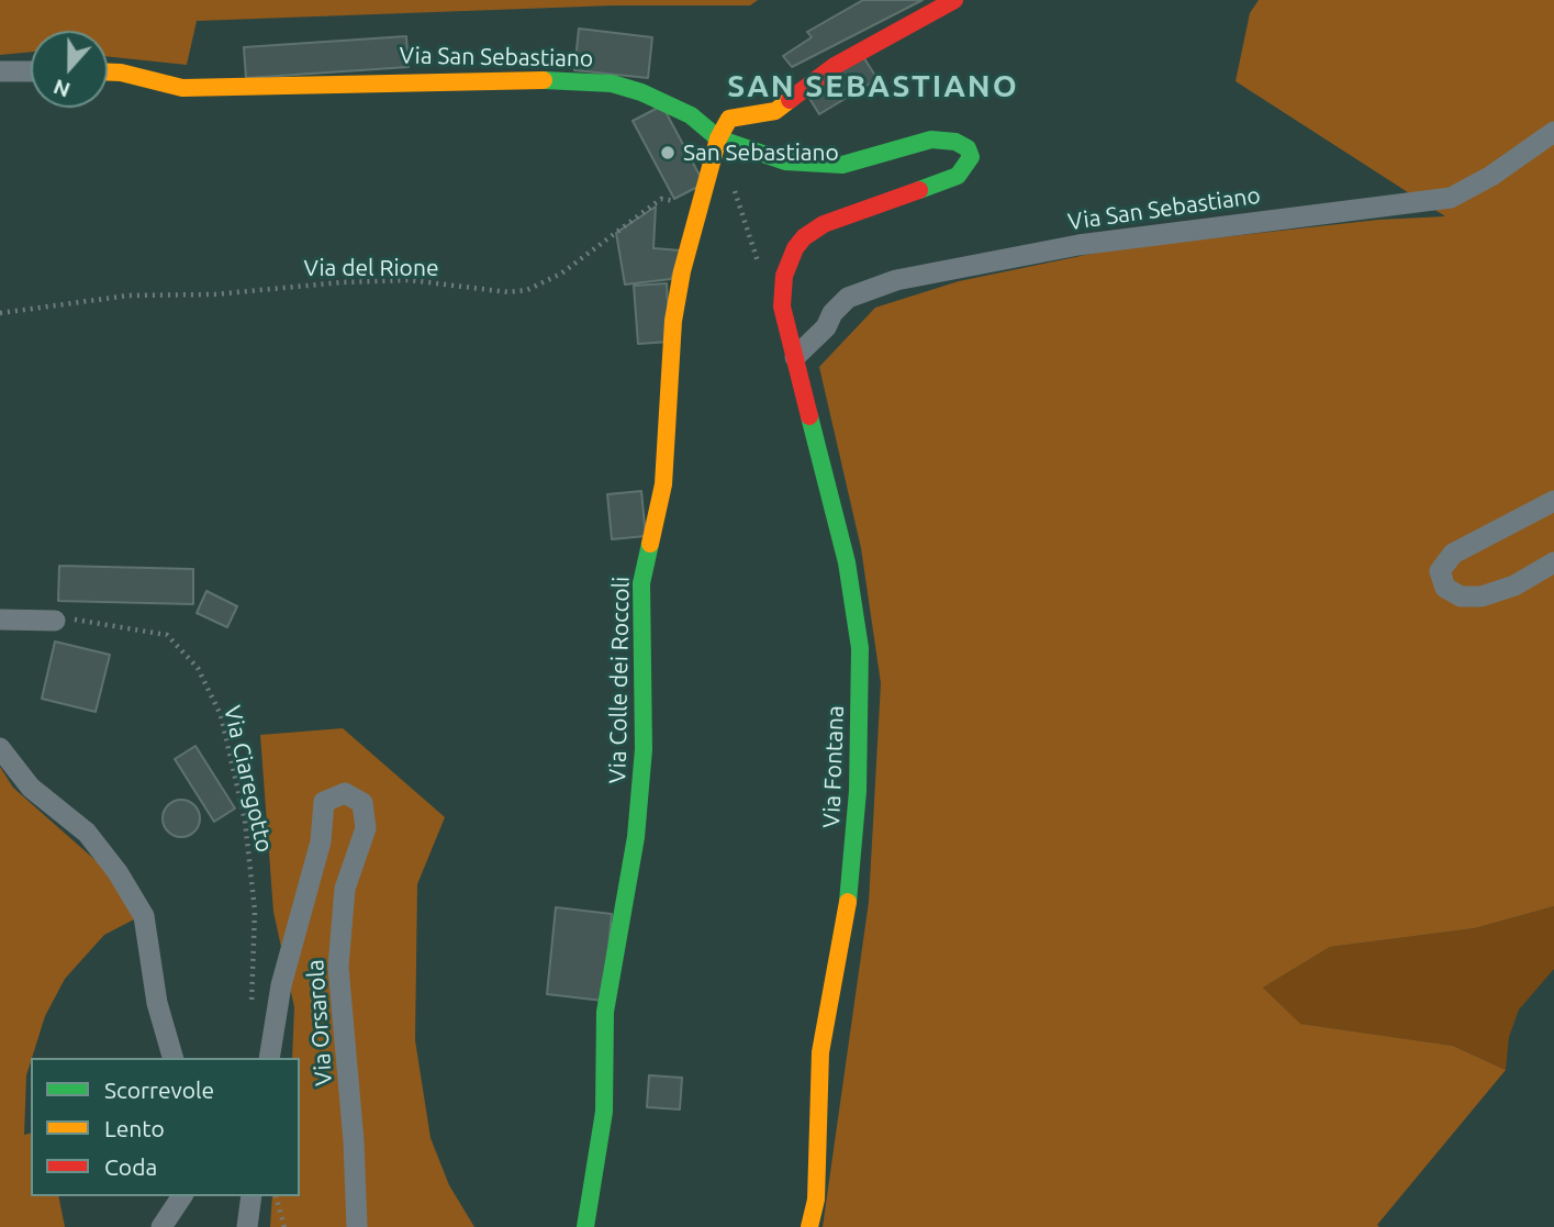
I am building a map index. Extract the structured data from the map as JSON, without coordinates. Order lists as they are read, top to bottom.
{
  "streets": {
    "street": [
      "Via San Sebastiano",
      "Via Colle dei Roccoli",
      "Via Fontana",
      "Via Orsarola"
    ],
    "path": ["Via del Rione", "Via Ciaregotto"]
  },
  "crossings": [
    ["Via San Sebastiano", "Via Colle dei Roccoli"],
    ["Via San Sebastiano", "Via Fontana"],
    ["Via del Rione", "Via Colle dei Roccoli"]
  ],
  "districts": ["SAN SEBASTIANO"],
  "places": ["San Sebastiano"],
  "legend": ["Scorrevole", "Lento", "Coda"],
  "north": "bottom"
}
